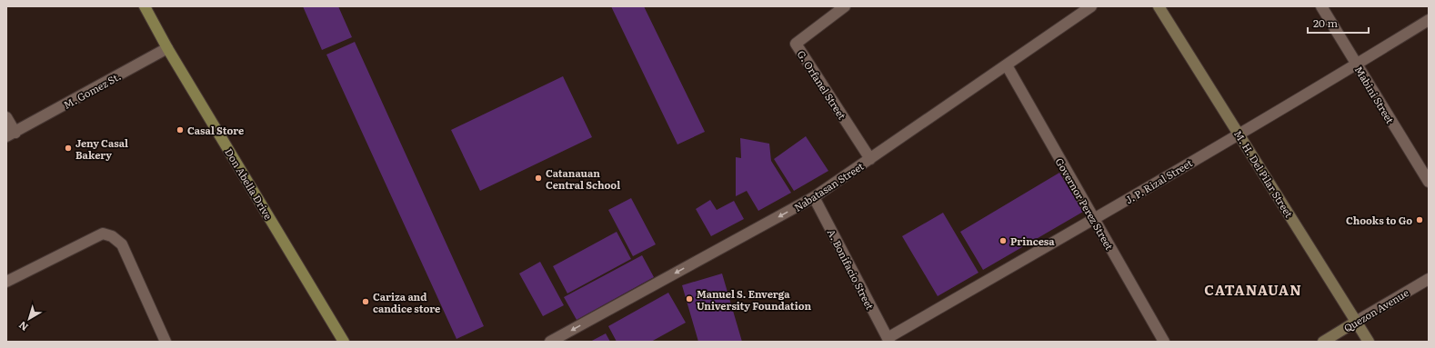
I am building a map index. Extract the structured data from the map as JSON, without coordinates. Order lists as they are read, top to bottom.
{
  "streets": {
    "main road": ["Don Abella Drive"],
    "street": [
      "G. Orfanel Street",
      "M. Gomez St.",
      "Mabini Street",
      "M. H. Del Pilar Street",
      "J. P. Rizal Street",
      "Nabatasan Street",
      "Governor Perez Street",
      "A. Bonifacio Street",
      "Quezon Avenue"
    ]
  },
  "crossings": [
    ["G. Orfanel Street", "Nabatasan Street"],
    ["M. Gomez St.", "Don Abella Drive"],
    ["Mabini Street", "J. P. Rizal Street"],
    ["M. H. Del Pilar Street", "J. P. Rizal Street"],
    ["M. H. Del Pilar Street", "Quezon Avenue"],
    ["J. P. Rizal Street", "Governor Perez Street"],
    ["J. P. Rizal Street", "A. Bonifacio Street"],
    ["Nabatasan Street", "Governor Perez Street"],
    ["Nabatasan Street", "A. Bonifacio Street"]
  ],
  "one_way": ["Nabatasan Street"],
  "districts": ["CATANAUAN"],
  "places": [
    "Casal Store",
    "Jeny Casal Bakery",
    "Catanauan Central School",
    "Chooks to Go",
    "Princesa",
    "Manuel S. Enverga University Foundation",
    "Cariza and candice store"
  ],
  "scale_bar": "20 m",
  "north": "bottom left"
}
